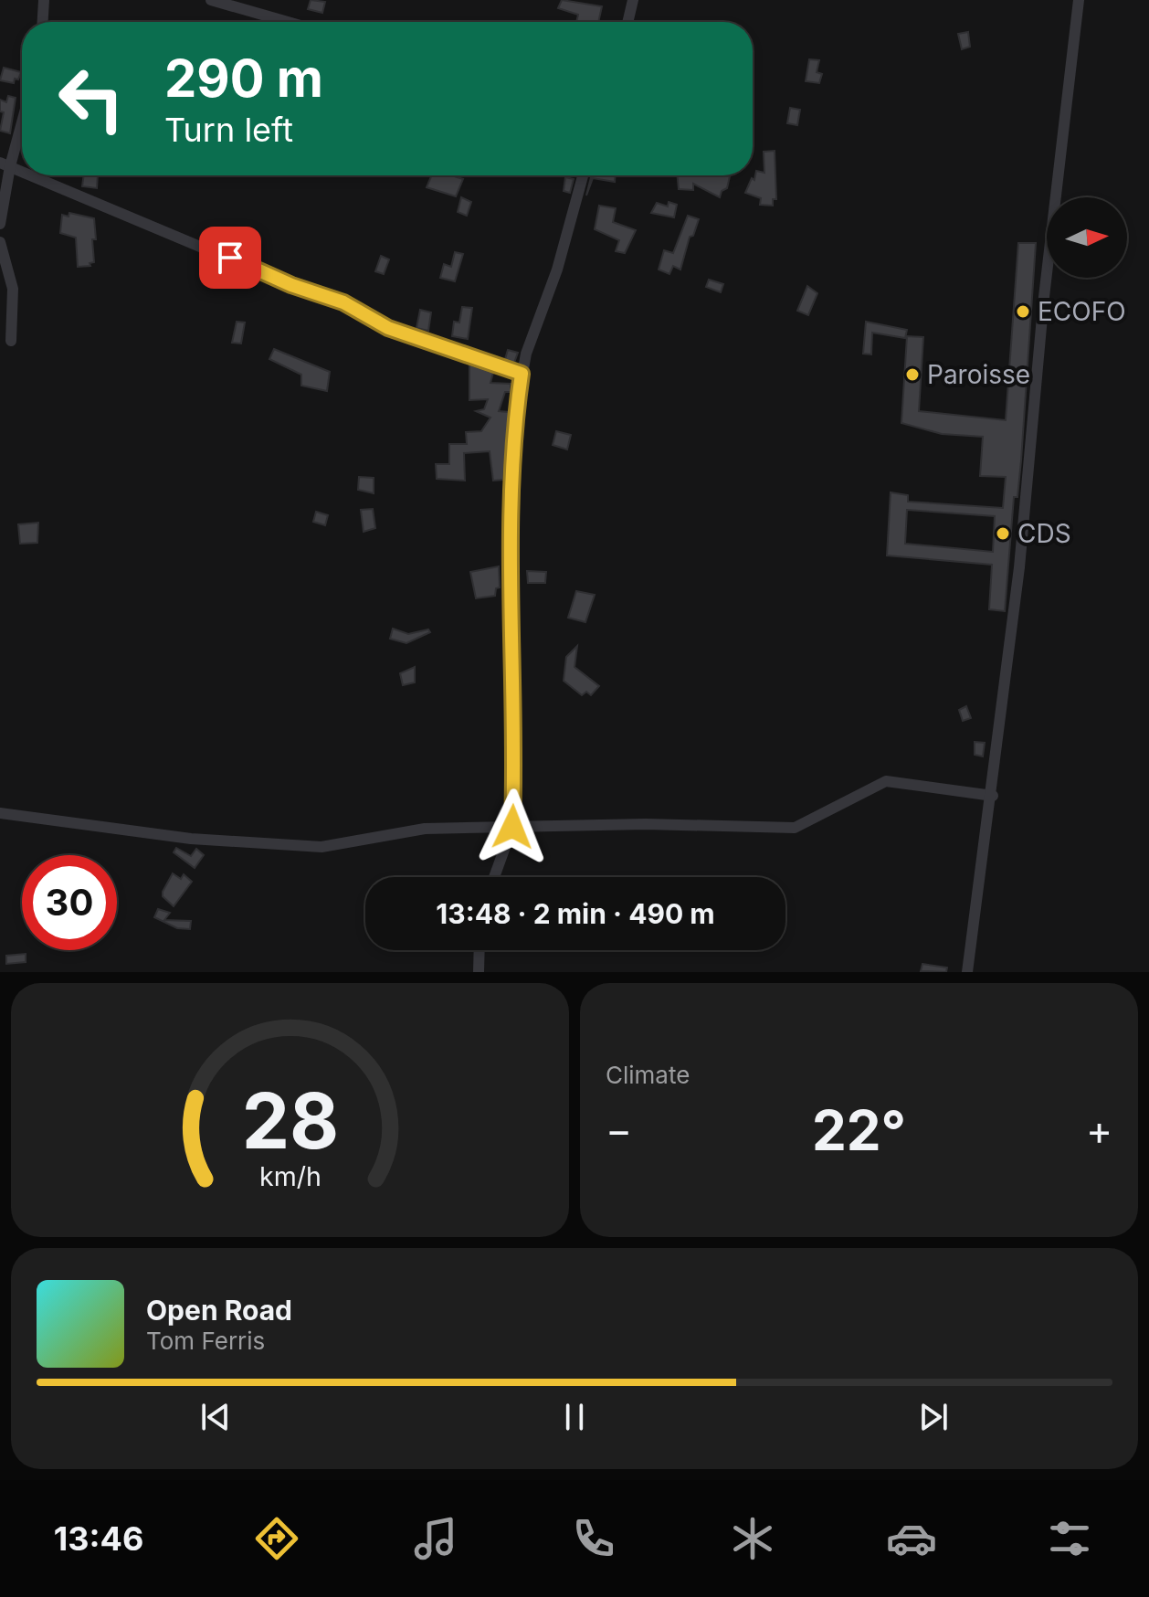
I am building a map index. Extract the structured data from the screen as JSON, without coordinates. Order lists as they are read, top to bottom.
{
  "places": ["ECOFO", "Paroisse", "CDS"],
  "north": "right",
  "page": {
    "turn": ["290 m", "Turn left"],
    "limit": "30",
    "trip": "13:48 · 2 min · 490 m",
    "tile": "Climate",
    "heat": ["−", "22°", "+"],
    "song": ["Open Road", "Tom Ferris"],
    "tabs": "13:46",
    "gauge": ["28", "km/h"]
  }
}
